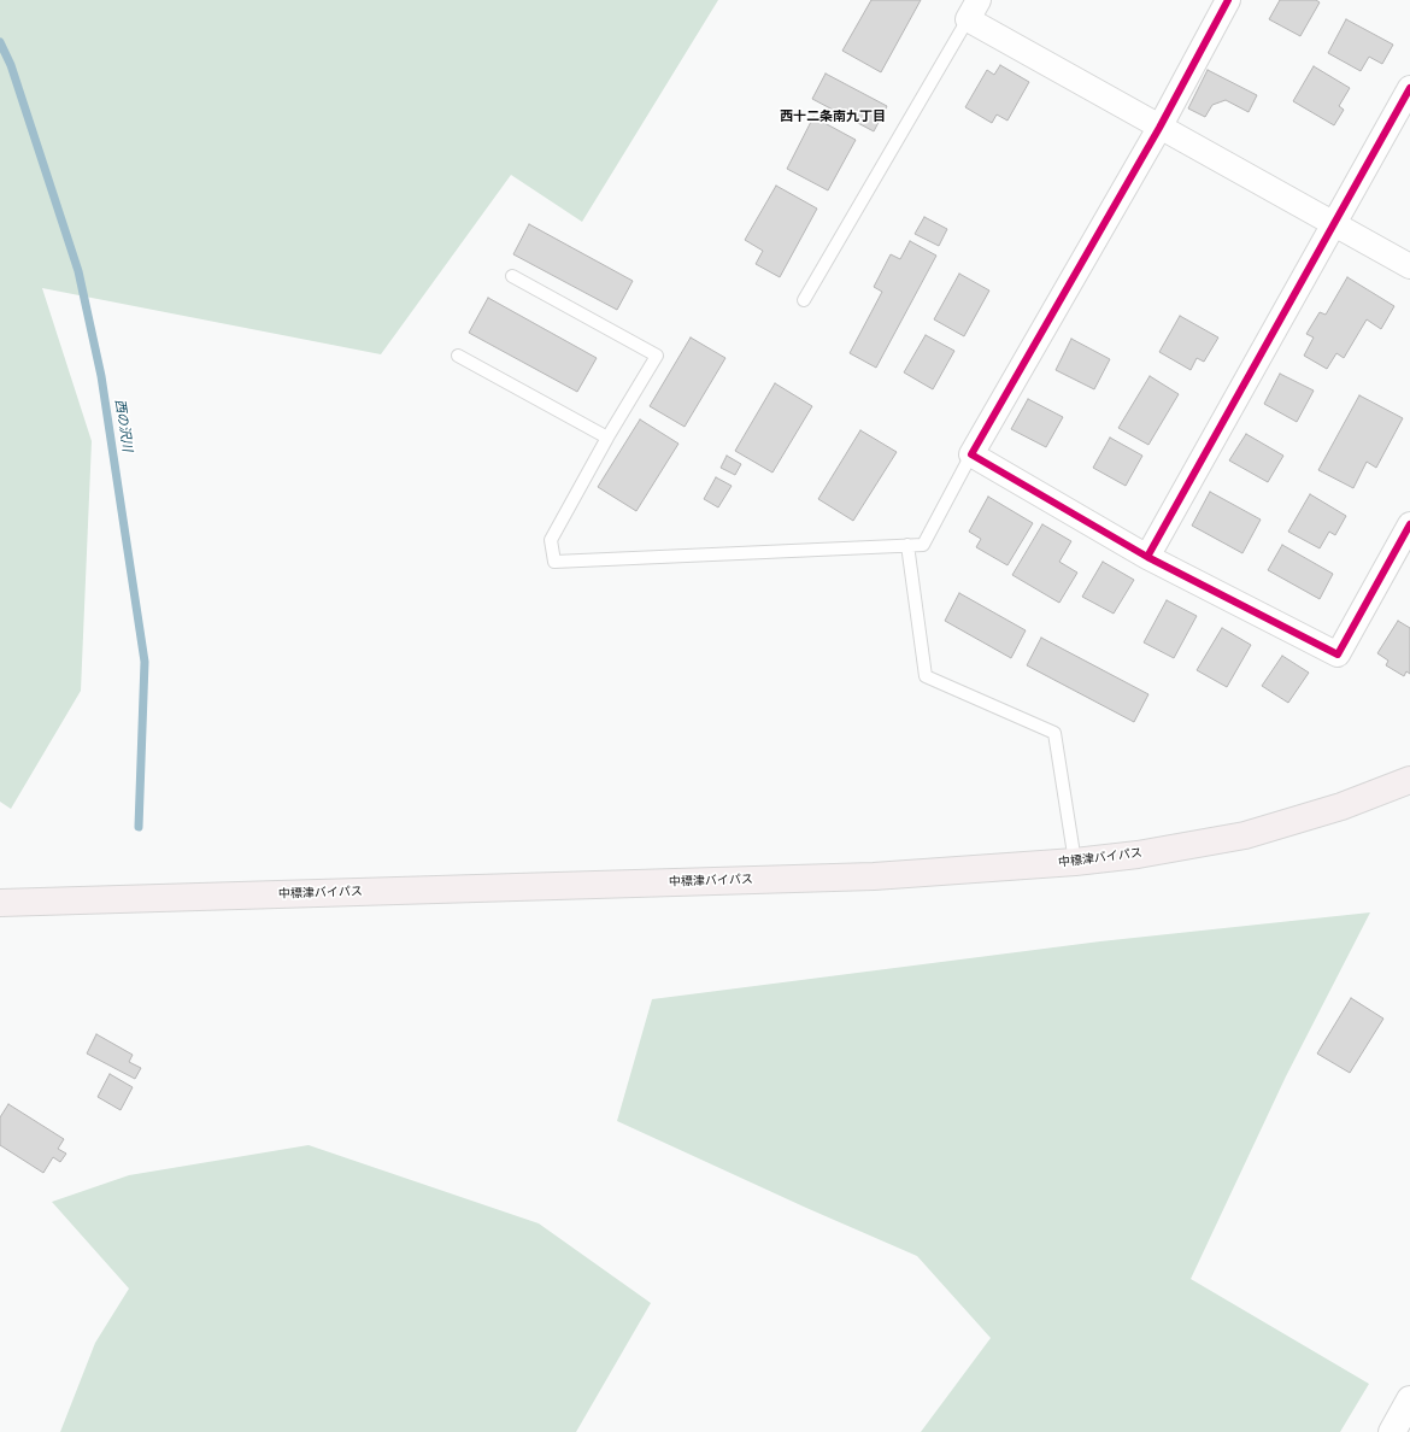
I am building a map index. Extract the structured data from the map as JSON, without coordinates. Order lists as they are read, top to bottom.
{
  "streets": {
    "highway": ["中標津バイパス"]
  },
  "districts": ["西十二条南九丁目"],
  "water": ["西の沢川"]
}
